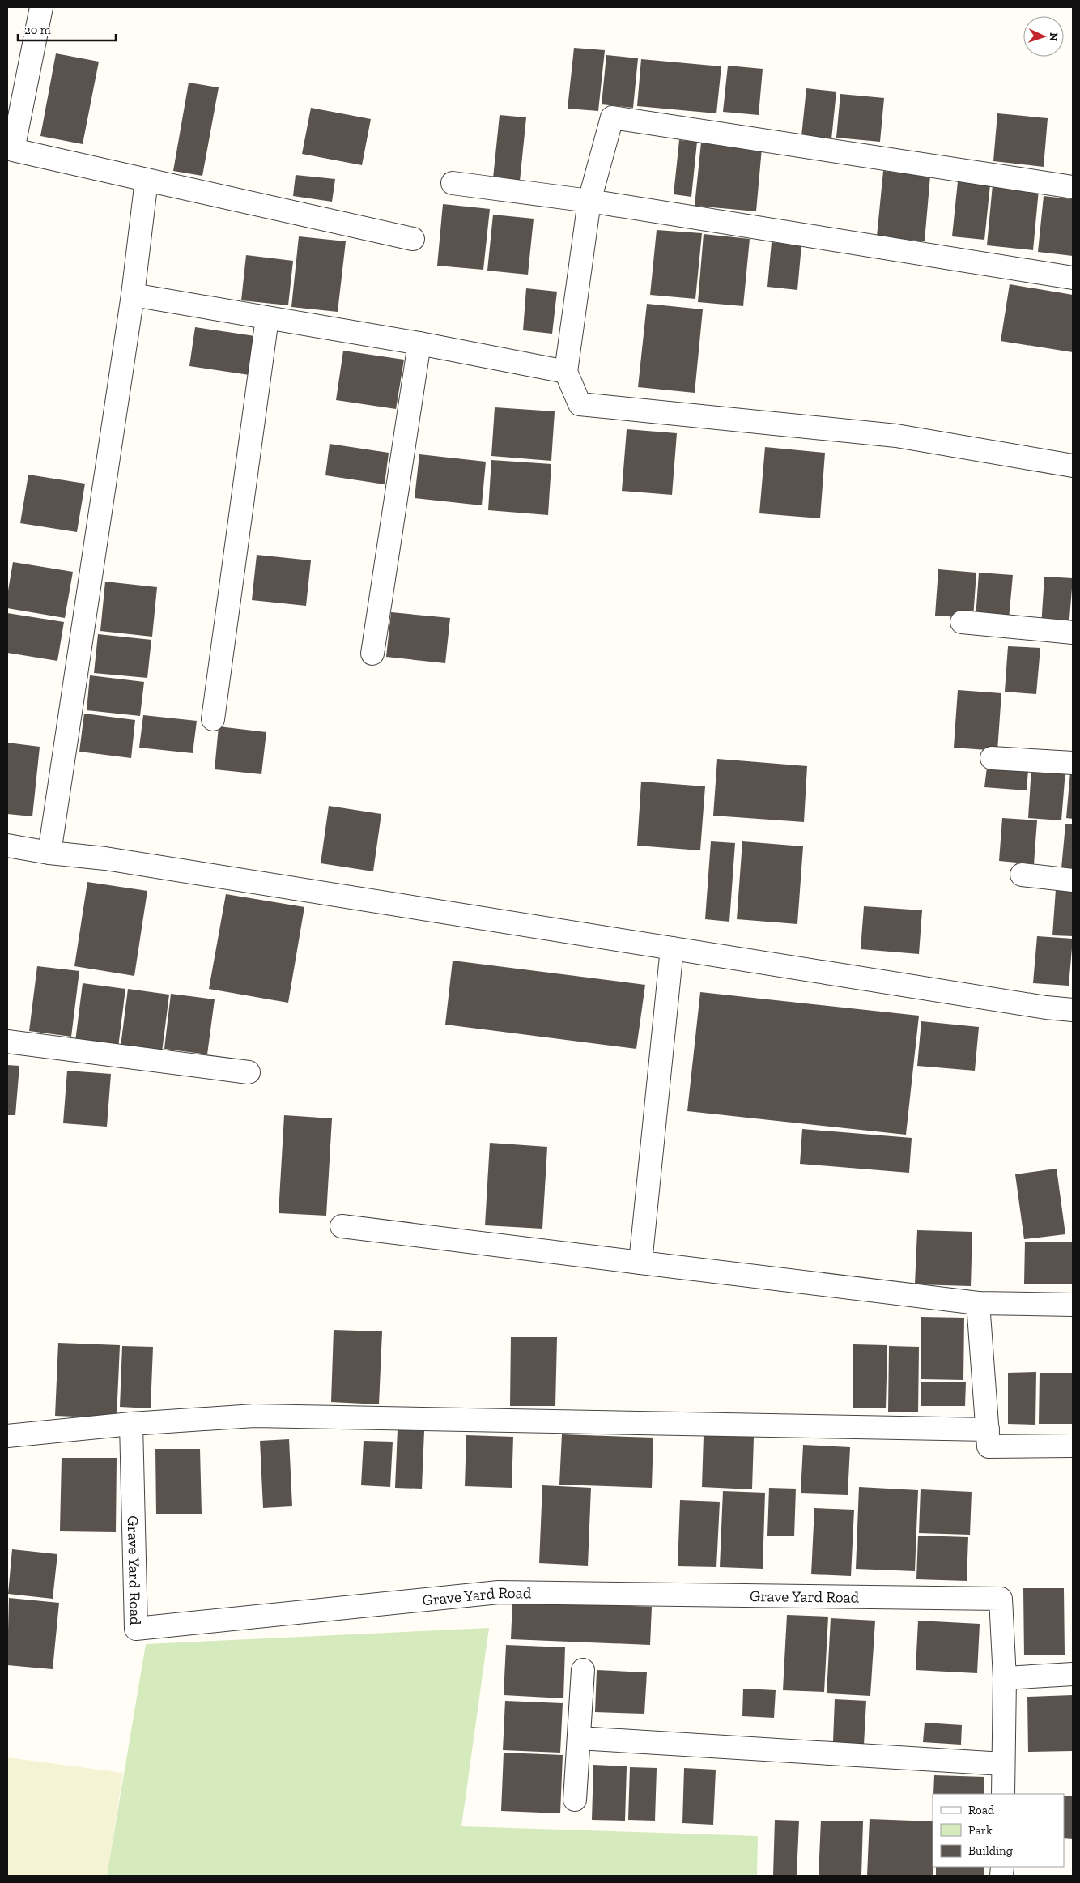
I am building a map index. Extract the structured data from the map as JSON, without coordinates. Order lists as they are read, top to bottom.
{
  "streets": {
    "street": ["Grave Yard Road"]
  },
  "legend": ["Road", "Park", "Building"],
  "scale_bar": "20 m",
  "north": "right"
}
